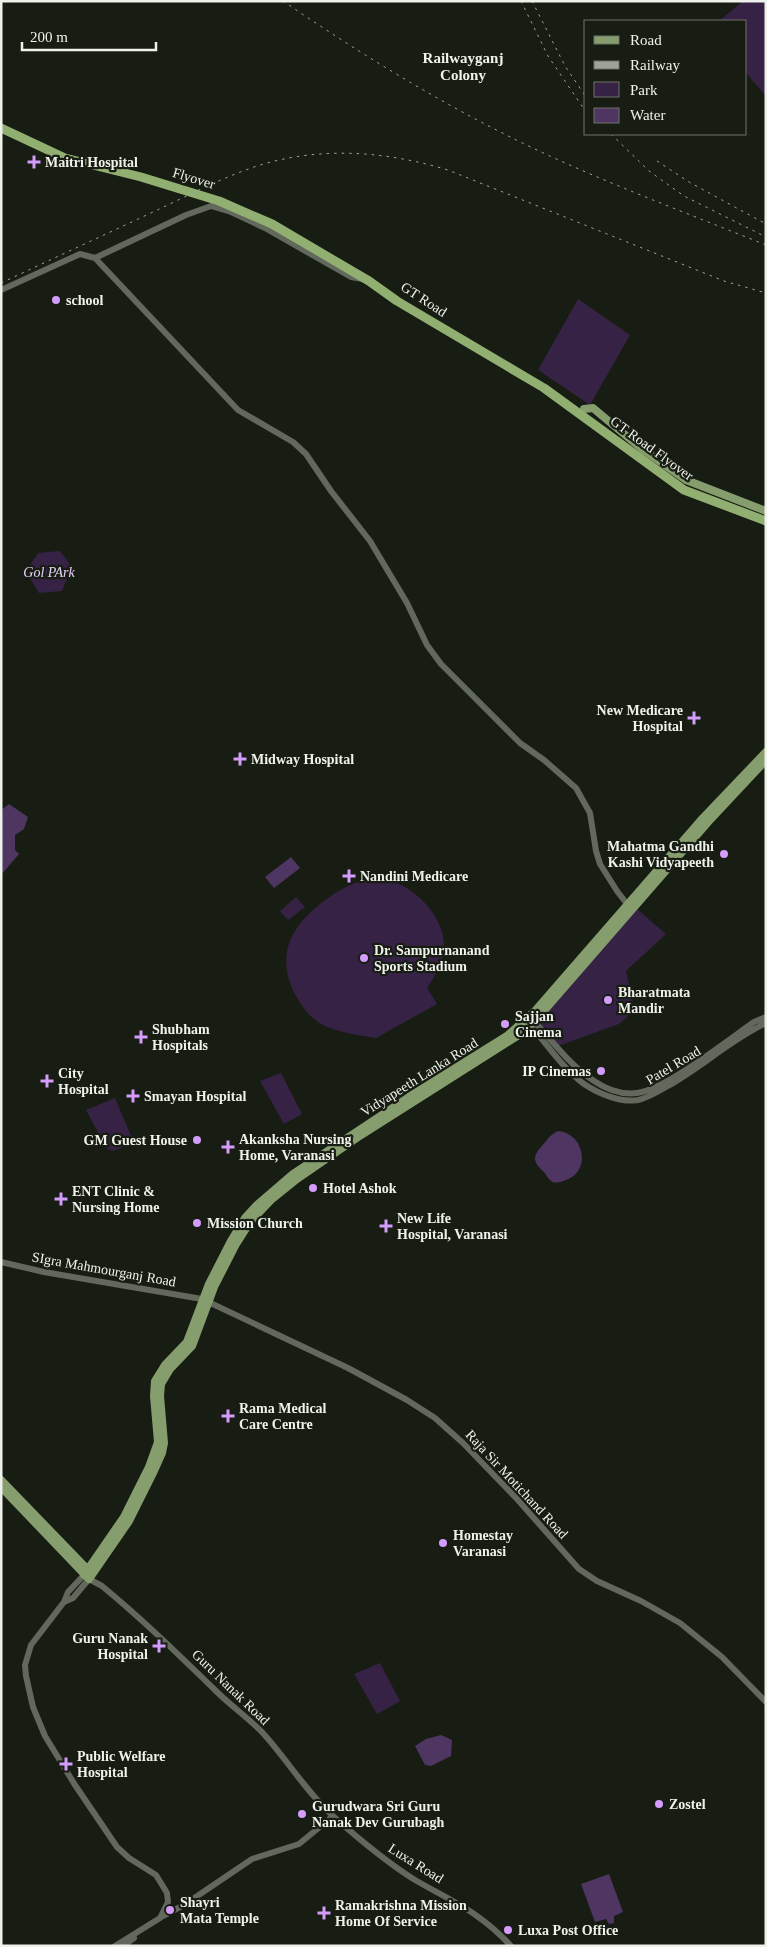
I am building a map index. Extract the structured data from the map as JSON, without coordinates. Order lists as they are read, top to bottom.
{
  "streets": {
    "highway": ["Flyover", "GT Road", "GT Road Flyover"],
    "main road": ["Vidyapeeth Lanka Road"],
    "street": [
      "Patel Road",
      "SIgra Mahmourganj Road",
      "Raja Sir Motichand Road",
      "Guru Nanak Road",
      "Luxa Road"
    ]
  },
  "crossings": [
    ["Flyover", "GT Road"],
    ["GT Road", "GT Road Flyover"],
    ["Patel Road", "Vidyapeeth Lanka Road"],
    ["Vidyapeeth Lanka Road", "SIgra Mahmourganj Road"],
    ["Vidyapeeth Lanka Road", "Raja Sir Motichand Road"],
    ["Vidyapeeth Lanka Road", "Guru Nanak Road"],
    ["SIgra Mahmourganj Road", "Raja Sir Motichand Road"],
    ["Guru Nanak Road", "Luxa Road"]
  ],
  "districts": ["Railwayganj Colony"],
  "parks": ["Gol PArk"],
  "places": {
    "health": [
      "Maitri Hospital",
      "New Medicare Hospital",
      "Midway Hospital",
      "Nandini Medicare",
      "Shubham Hospitals",
      "City Hospital",
      "Smayan Hospital",
      "Akanksha Nursing Home, Varanasi",
      "ENT Clinic & Nursing Home",
      "New Life Hospital, Varanasi",
      "Rama Medical Care Centre",
      "Guru Nanak Hospital",
      "Public Welfare Hospital",
      "Ramakrishna Mission Home Of Service"
    ],
    "other": [
      "school",
      "Mahatma Gandhi Kashi Vidyapeeth",
      "Dr. Sampurnanand Sports Stadium",
      "Bharatmata Mandir",
      "Sajjan Cinema",
      "IP Cinemas",
      "GM Guest House",
      "Hotel Ashok",
      "Mission Church",
      "Homestay Varanasi",
      "Zostel",
      "Gurudwara Sri Guru Nanak Dev Gurubagh",
      "Shayri Mata Temple",
      "Luxa Post Office"
    ]
  },
  "legend": [
    "Road",
    "Railway",
    "Park",
    "Water"
  ],
  "scale_bar": "200 m"
}
